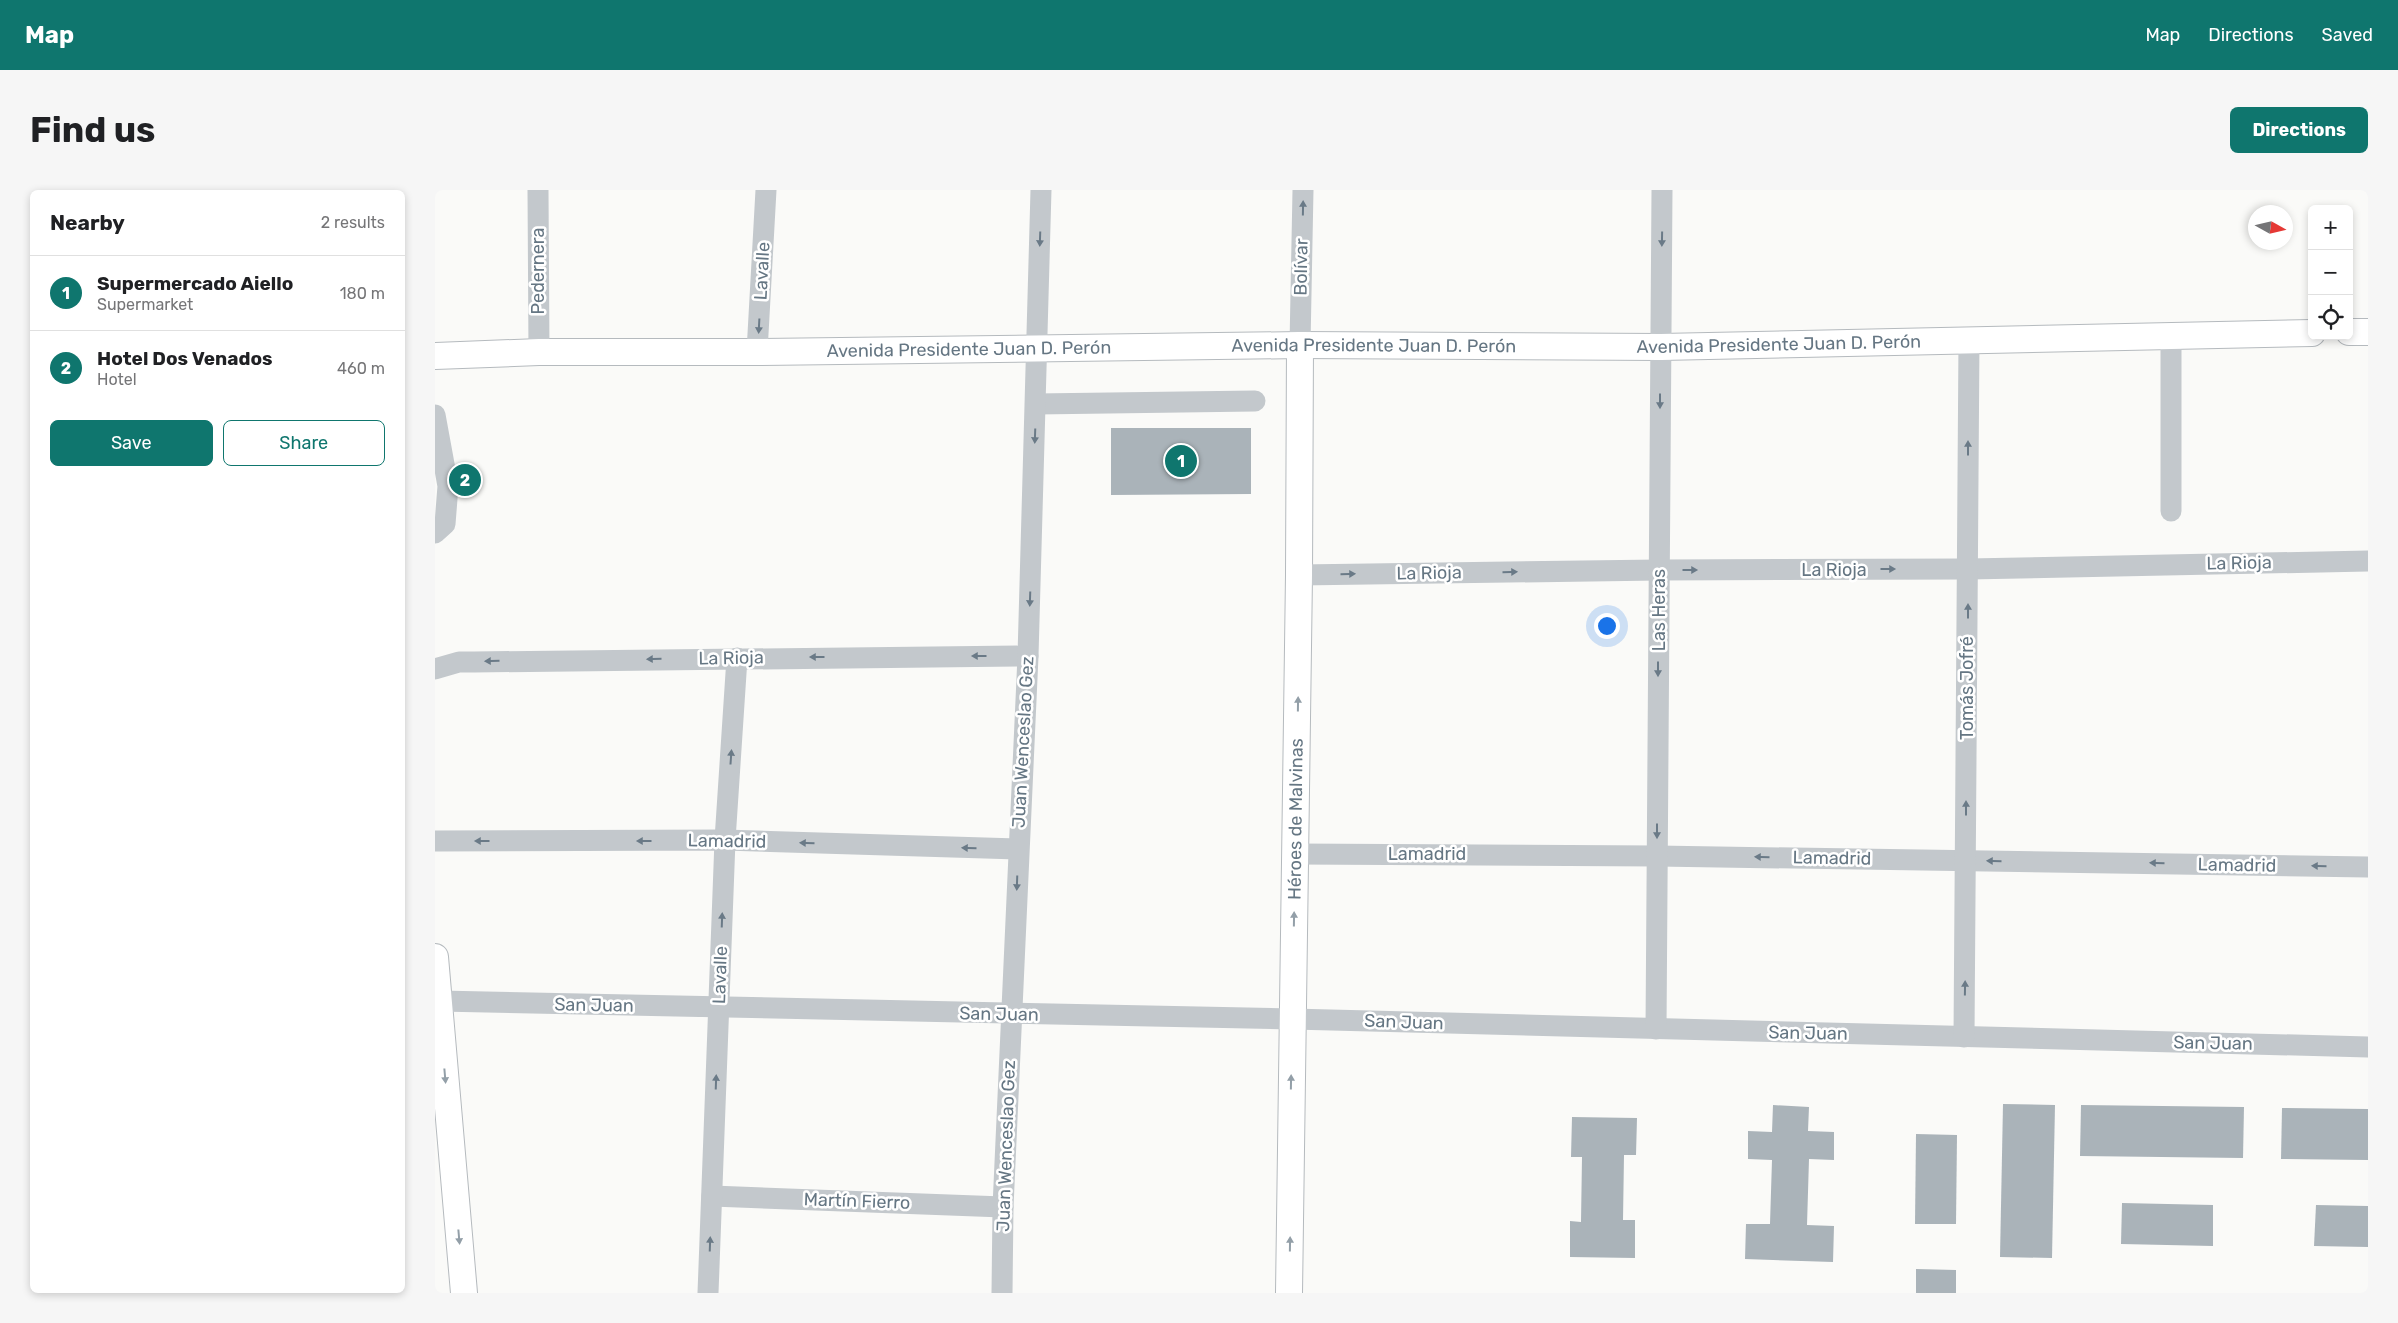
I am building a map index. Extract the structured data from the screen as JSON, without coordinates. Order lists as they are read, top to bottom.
{
  "streets": {
    "main road": ["Avenida Presidente Juan D. Perón", "Héroes de Malvinas"],
    "street": [
      "Bolívar",
      "Pedernera",
      "Lavalle",
      "La Rioja",
      "Las Heras",
      "Tomás Jofré",
      "Juan Wenceslao Gez",
      "Lamadrid",
      "San Juan",
      "Martín Fierro"
    ]
  },
  "crossings": [
    ["Bolívar", "Avenida Presidente Juan D. Perón"],
    ["Bolívar", "Héroes de Malvinas"],
    ["Pedernera", "Avenida Presidente Juan D. Perón"],
    ["Lavalle", "Avenida Presidente Juan D. Perón"],
    ["Lavalle", "La Rioja"],
    ["Lavalle", "Lamadrid"],
    ["Lavalle", "San Juan"],
    ["Lavalle", "Martín Fierro"],
    ["Avenida Presidente Juan D. Perón", "Las Heras"],
    ["Avenida Presidente Juan D. Perón", "Tomás Jofré"],
    ["Avenida Presidente Juan D. Perón", "Juan Wenceslao Gez"],
    ["Avenida Presidente Juan D. Perón", "Héroes de Malvinas"],
    ["La Rioja", "Las Heras"],
    ["La Rioja", "Tomás Jofré"],
    ["La Rioja", "Juan Wenceslao Gez"],
    ["La Rioja", "Héroes de Malvinas"],
    ["Las Heras", "Lamadrid"],
    ["Las Heras", "San Juan"],
    ["Tomás Jofré", "Lamadrid"],
    ["Tomás Jofré", "San Juan"],
    ["Juan Wenceslao Gez", "Lamadrid"],
    ["Juan Wenceslao Gez", "San Juan"],
    ["Juan Wenceslao Gez", "Martín Fierro"],
    ["Héroes de Malvinas", "Lamadrid"],
    ["Héroes de Malvinas", "San Juan"]
  ],
  "one_way": [
    "Bolívar",
    "Las Heras",
    "Tomás Jofré",
    "Juan Wenceslao Gez",
    "Héroes de Malvinas",
    "Lamadrid"
  ],
  "north": "right",
  "page": {
    "header": "Map",
    "nav": ["Map", "Directions", "Saved"],
    "buttons": [
      "Directions",
      ["Save", "Share"]
    ],
    "title": "Find us",
    "heading": ["Nearby", "2 results"],
    "map_buttons": ["+", "−"],
    "list": [
      {
        "mark": "1",
        "name": "Supermercado Aiello",
        "note": "Supermarket",
        "value": "180 m"
      },
      {
        "mark": "2",
        "name": "Hotel Dos Venados",
        "note": "Hotel",
        "value": "460 m"
      }
    ],
    "pins": ["1", "2"]
  }
}
